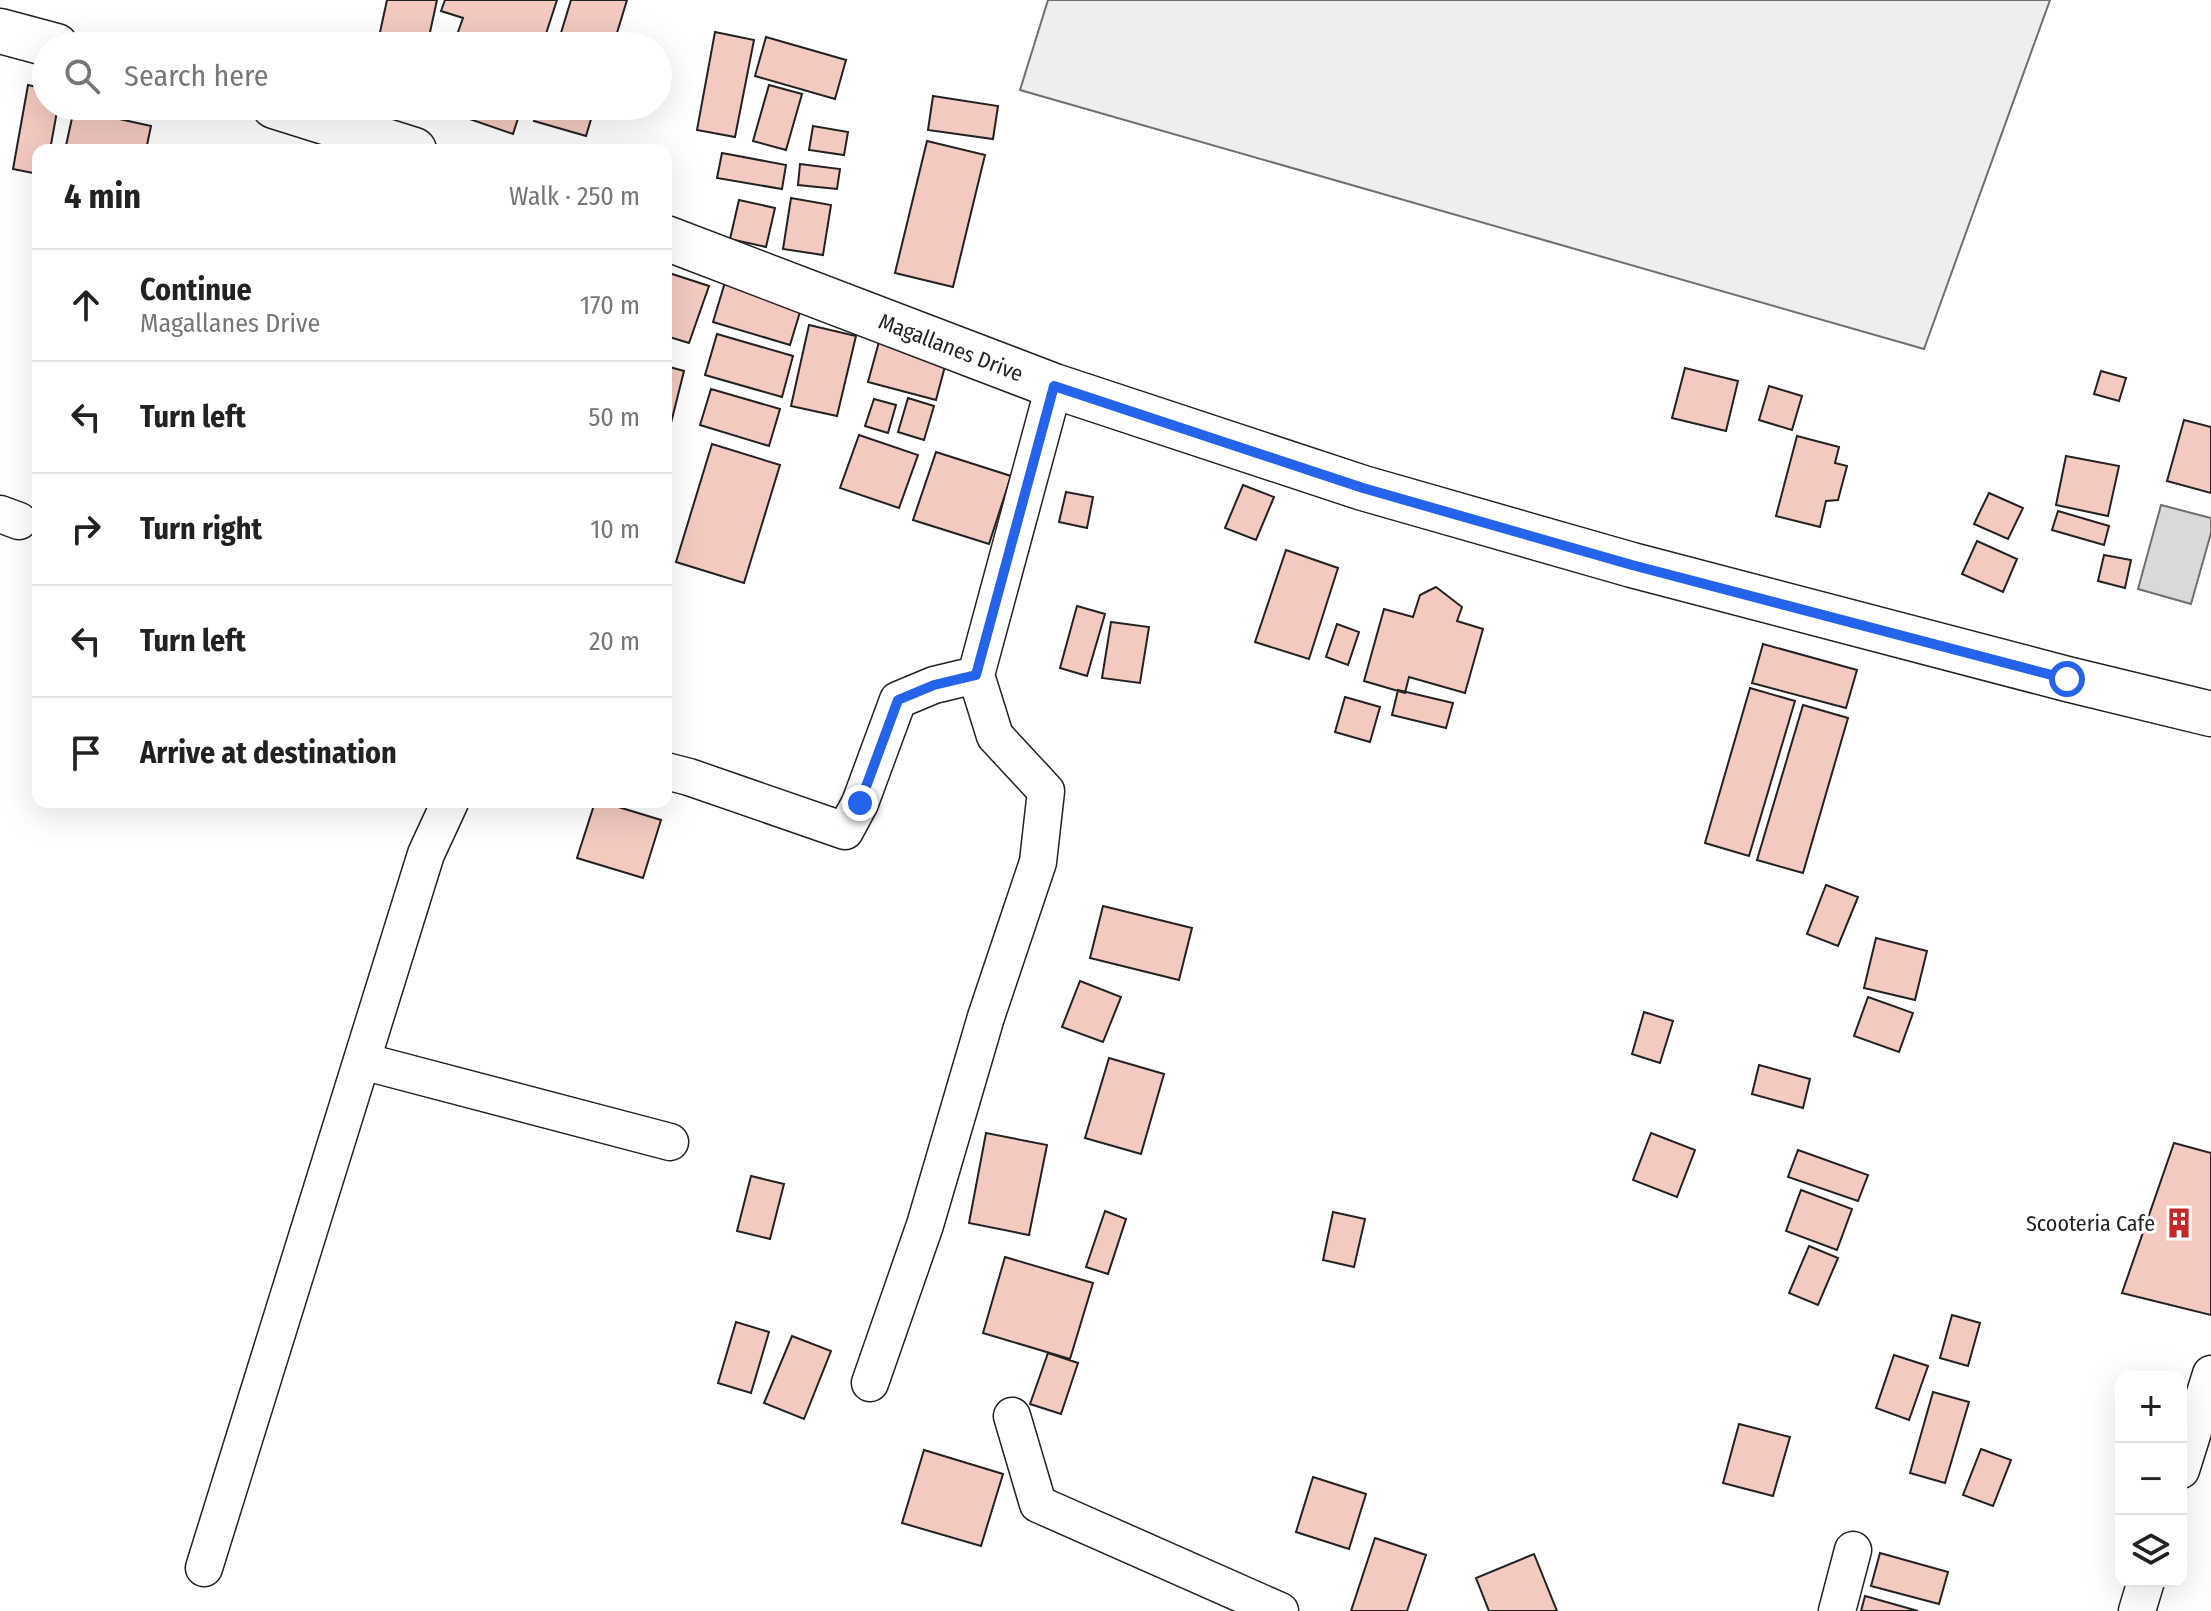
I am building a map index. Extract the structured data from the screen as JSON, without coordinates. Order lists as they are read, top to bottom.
{
  "streets": {
    "street": ["Magallanes Drive"]
  },
  "places": {
    "building": ["Scooteria Cafe"]
  },
  "page": {
    "search": "Search here",
    "heading": ["4 min", "Walk · 250 m"],
    "list": [
      ["Continue", "Magallanes Drive", "170 m"],
      ["Turn left", "50 m"],
      ["Turn right", "10 m"],
      ["Turn left", "20 m"],
      "Arrive at destination"
    ],
    "map_buttons": ["+", "−"]
  }
}
